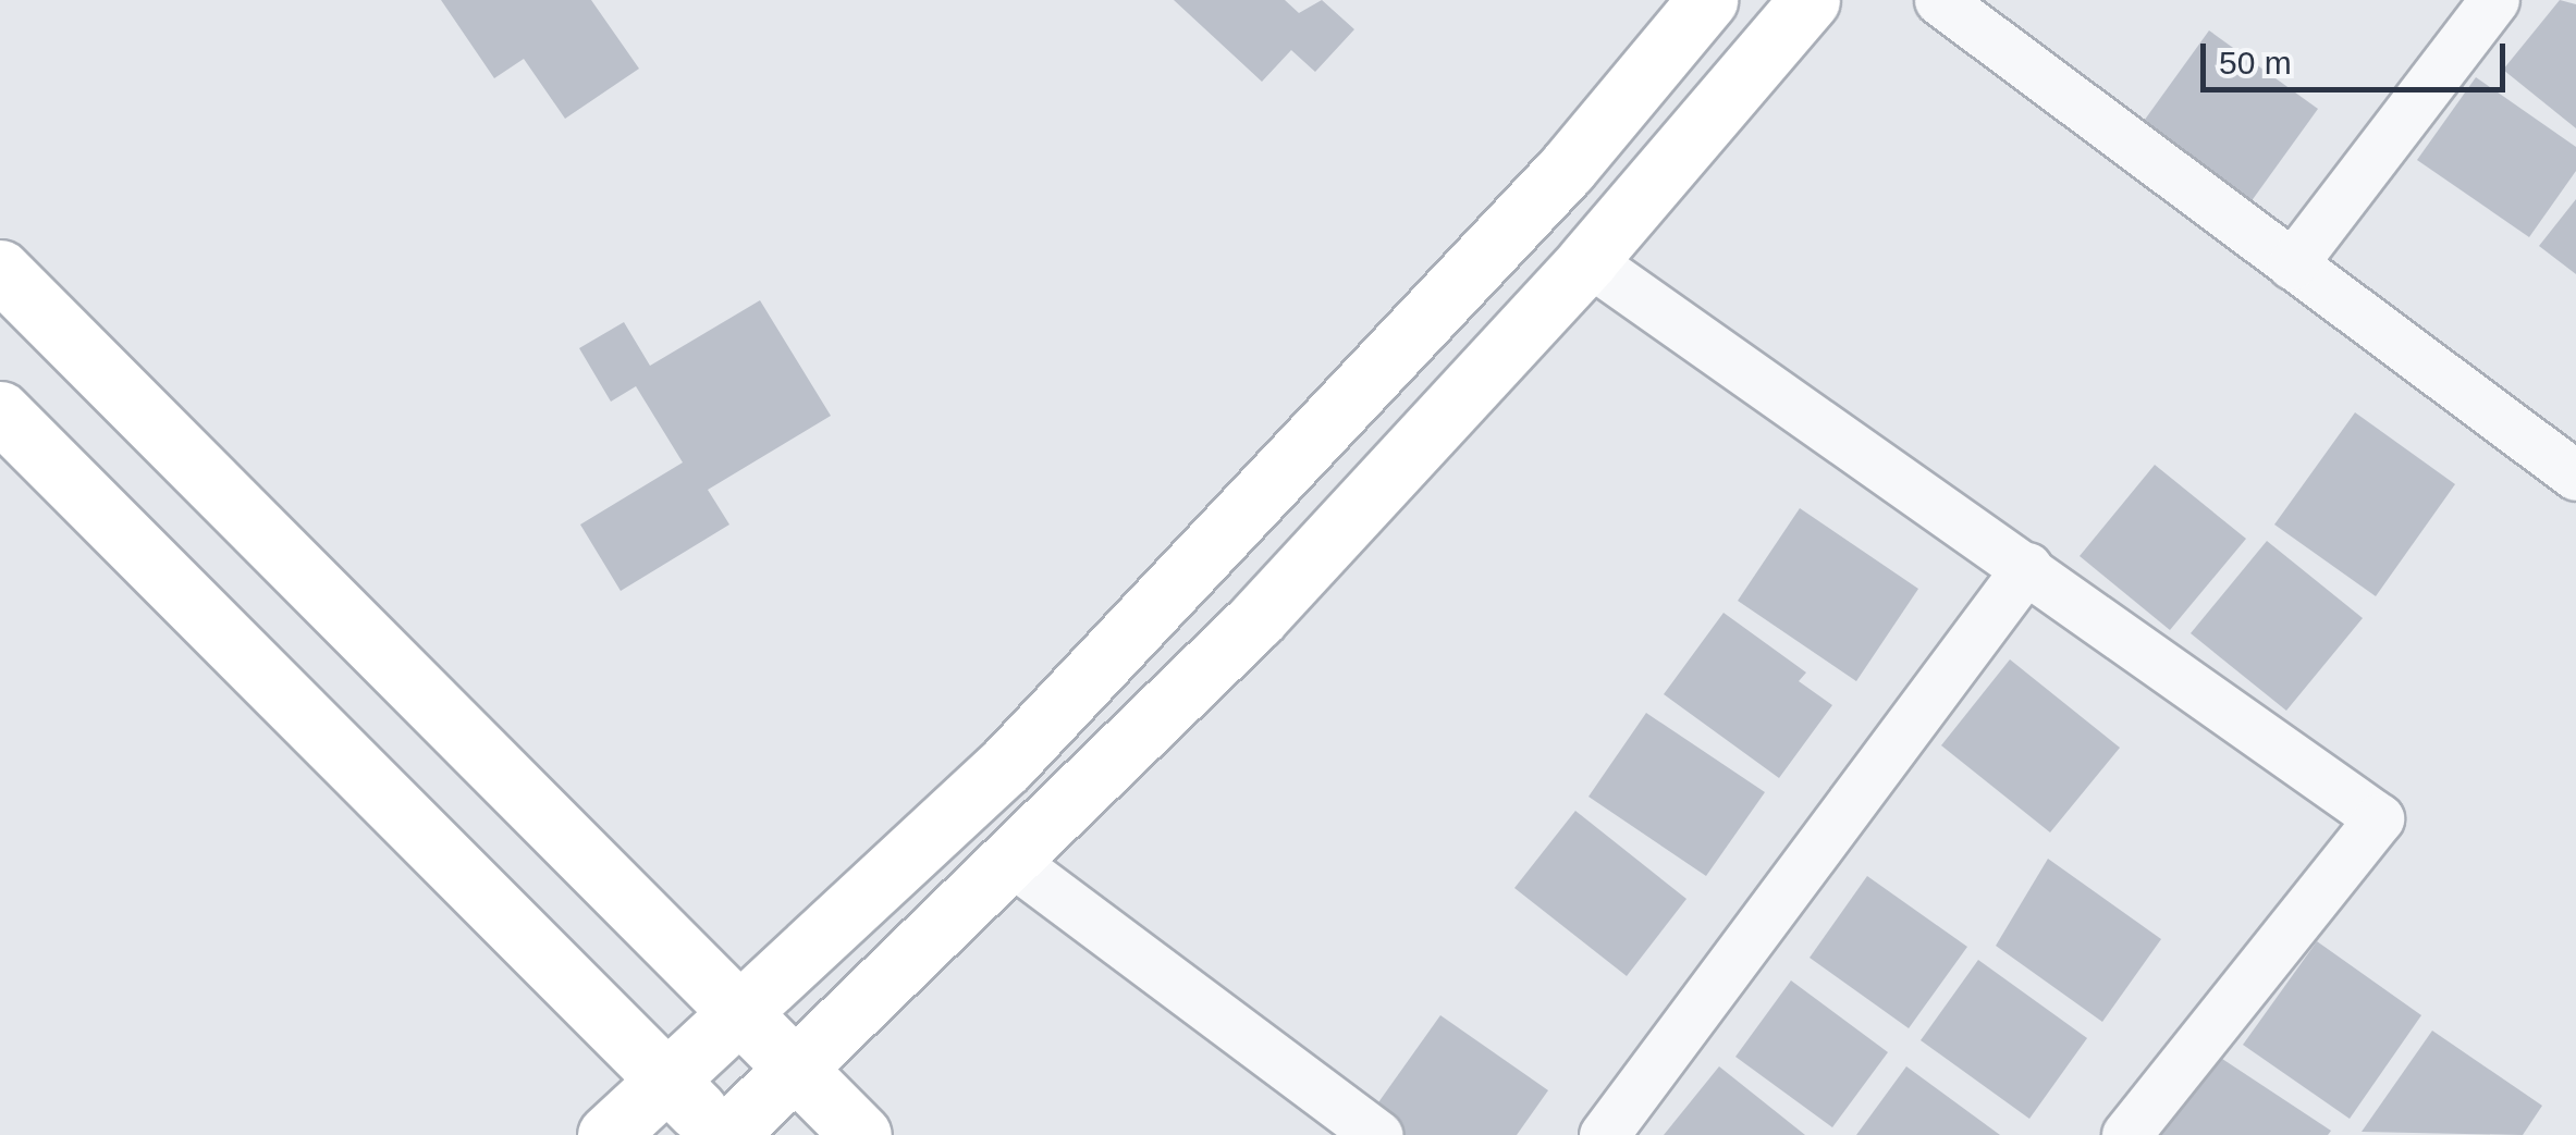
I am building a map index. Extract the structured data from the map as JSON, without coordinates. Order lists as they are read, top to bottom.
{
  "scale_bar": "50 m"
}
